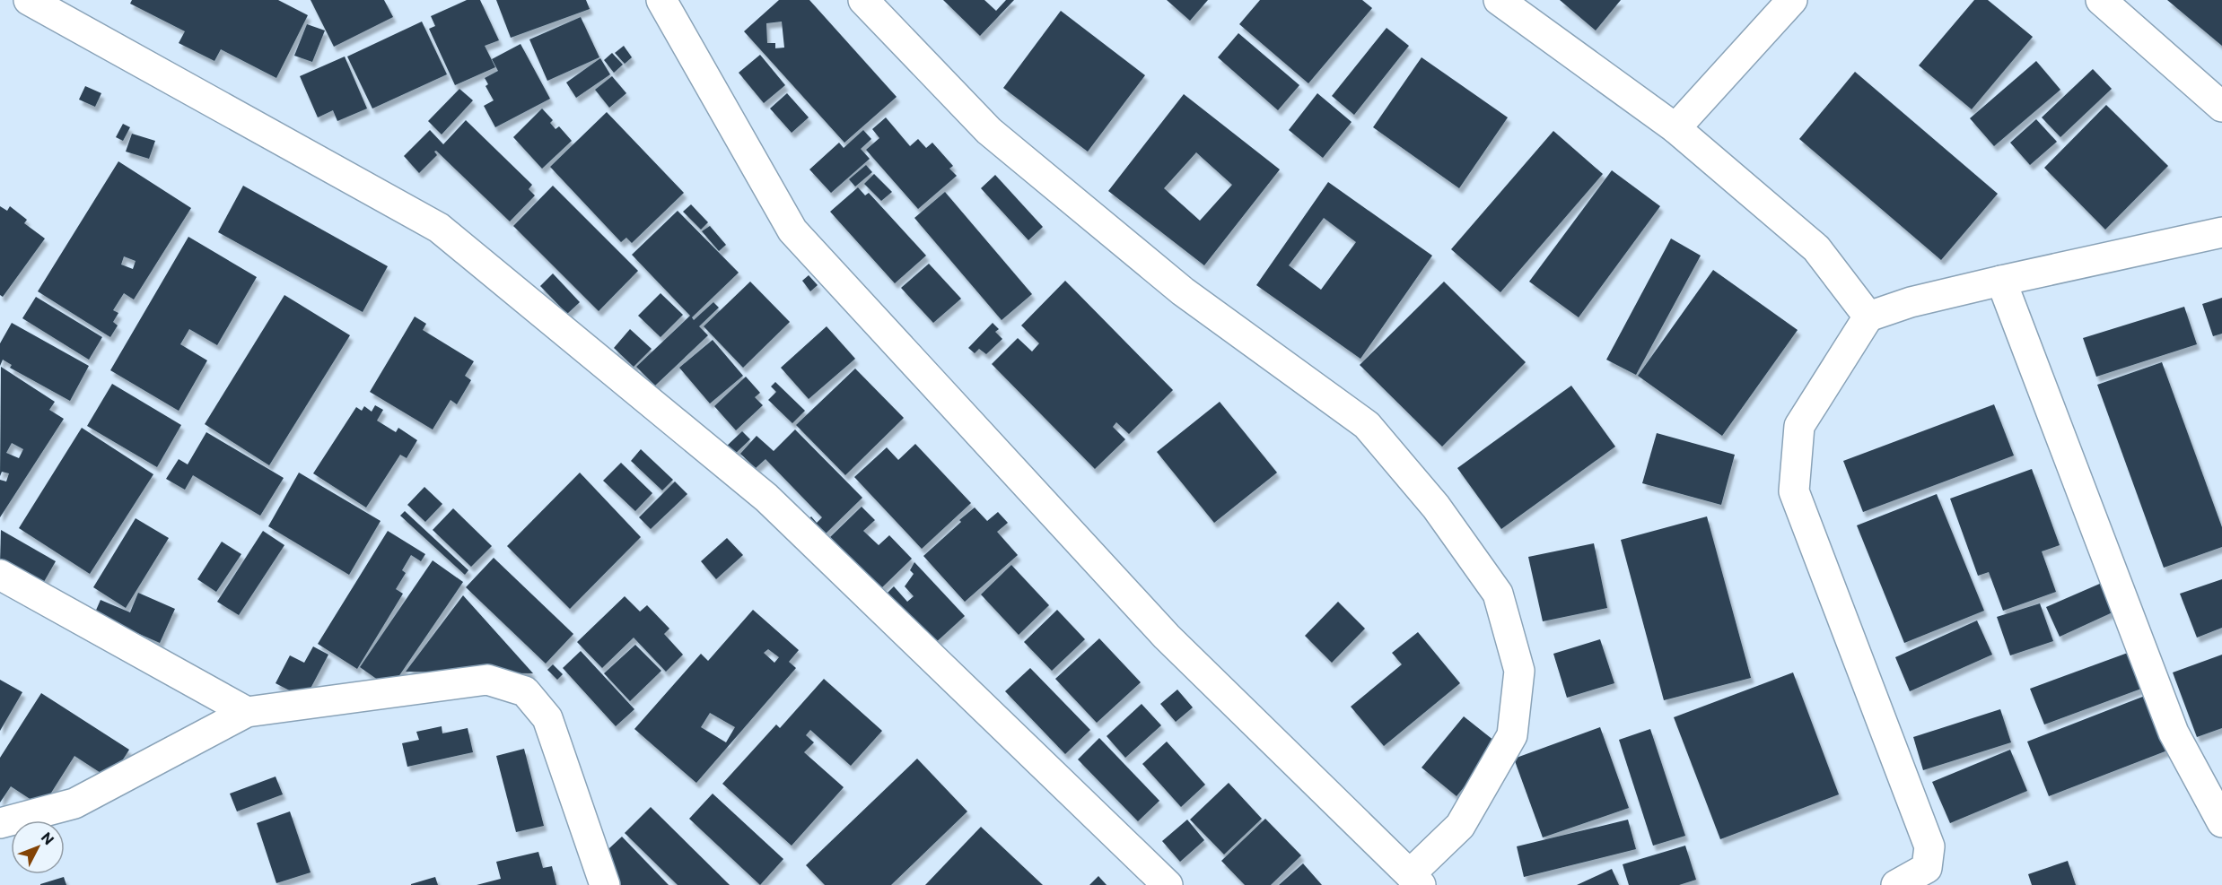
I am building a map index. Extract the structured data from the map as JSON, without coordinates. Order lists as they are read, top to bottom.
{
  "north": "top right"
}
